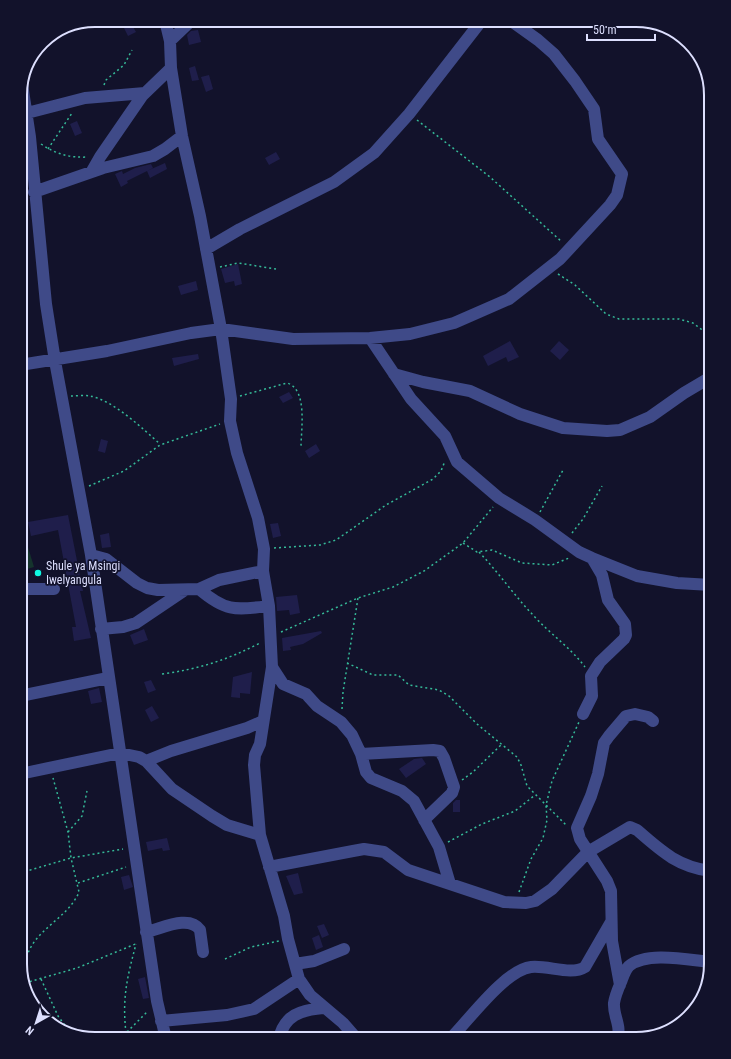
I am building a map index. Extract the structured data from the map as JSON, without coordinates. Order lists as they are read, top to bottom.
{
  "places": ["Shule ya Msingi Iwelyangula"],
  "scale_bar": "50 m",
  "north": "bottom left"
}
